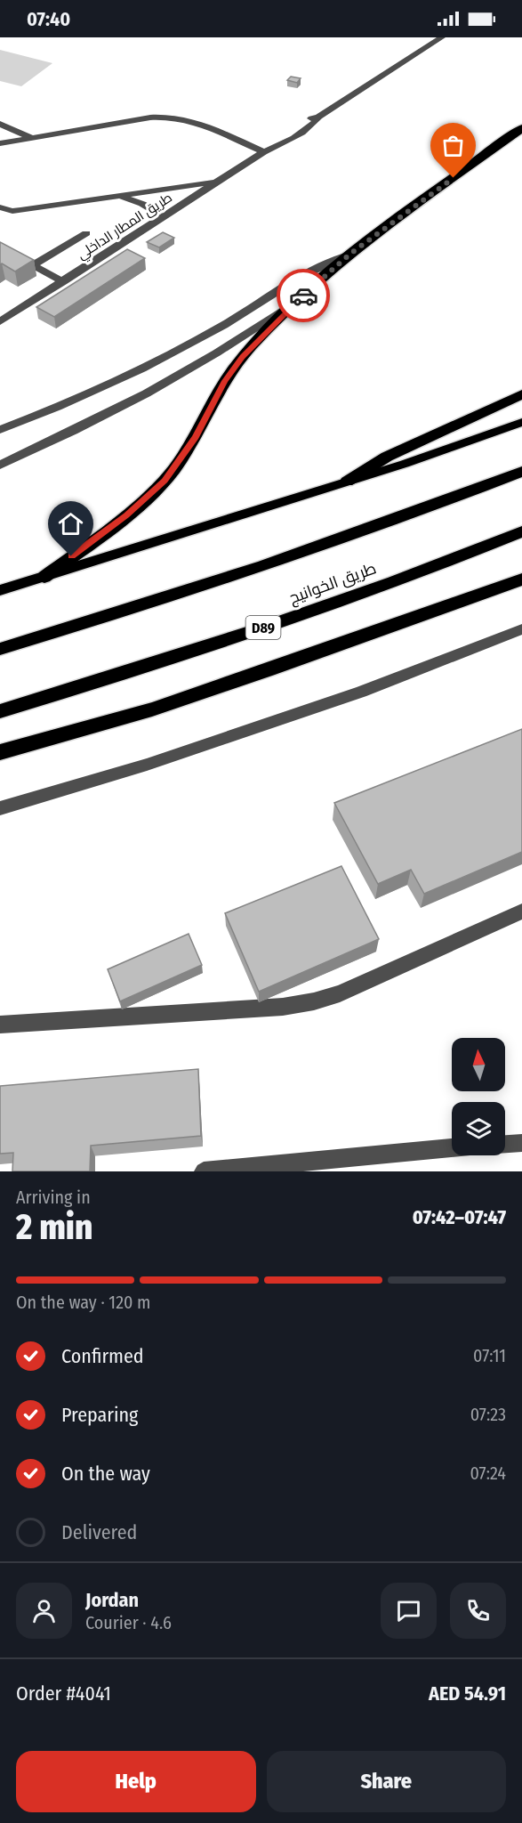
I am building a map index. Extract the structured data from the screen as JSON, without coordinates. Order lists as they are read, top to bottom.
{
  "streets": {
    "highway": ["طريق الخوانيج", "D89"],
    "street": ["طريق المطار الداخلي"]
  },
  "north": "top",
  "page": {
    "status": "07:40",
    "heading": ["2 min", "Arriving in", "07:42–07:47"],
    "panel": [
      "Jordan",
      "Courier · 4.6",
      "Order #4041",
      "AED 54.91"
    ],
    "bar": "On the way · 120 m",
    "list": [
      ["Confirmed", "07:11"],
      ["Preparing", "07:23"],
      ["On the way", "07:24"],
      "Delivered"
    ],
    "buttons": ["Help", "Share"]
  }
}
